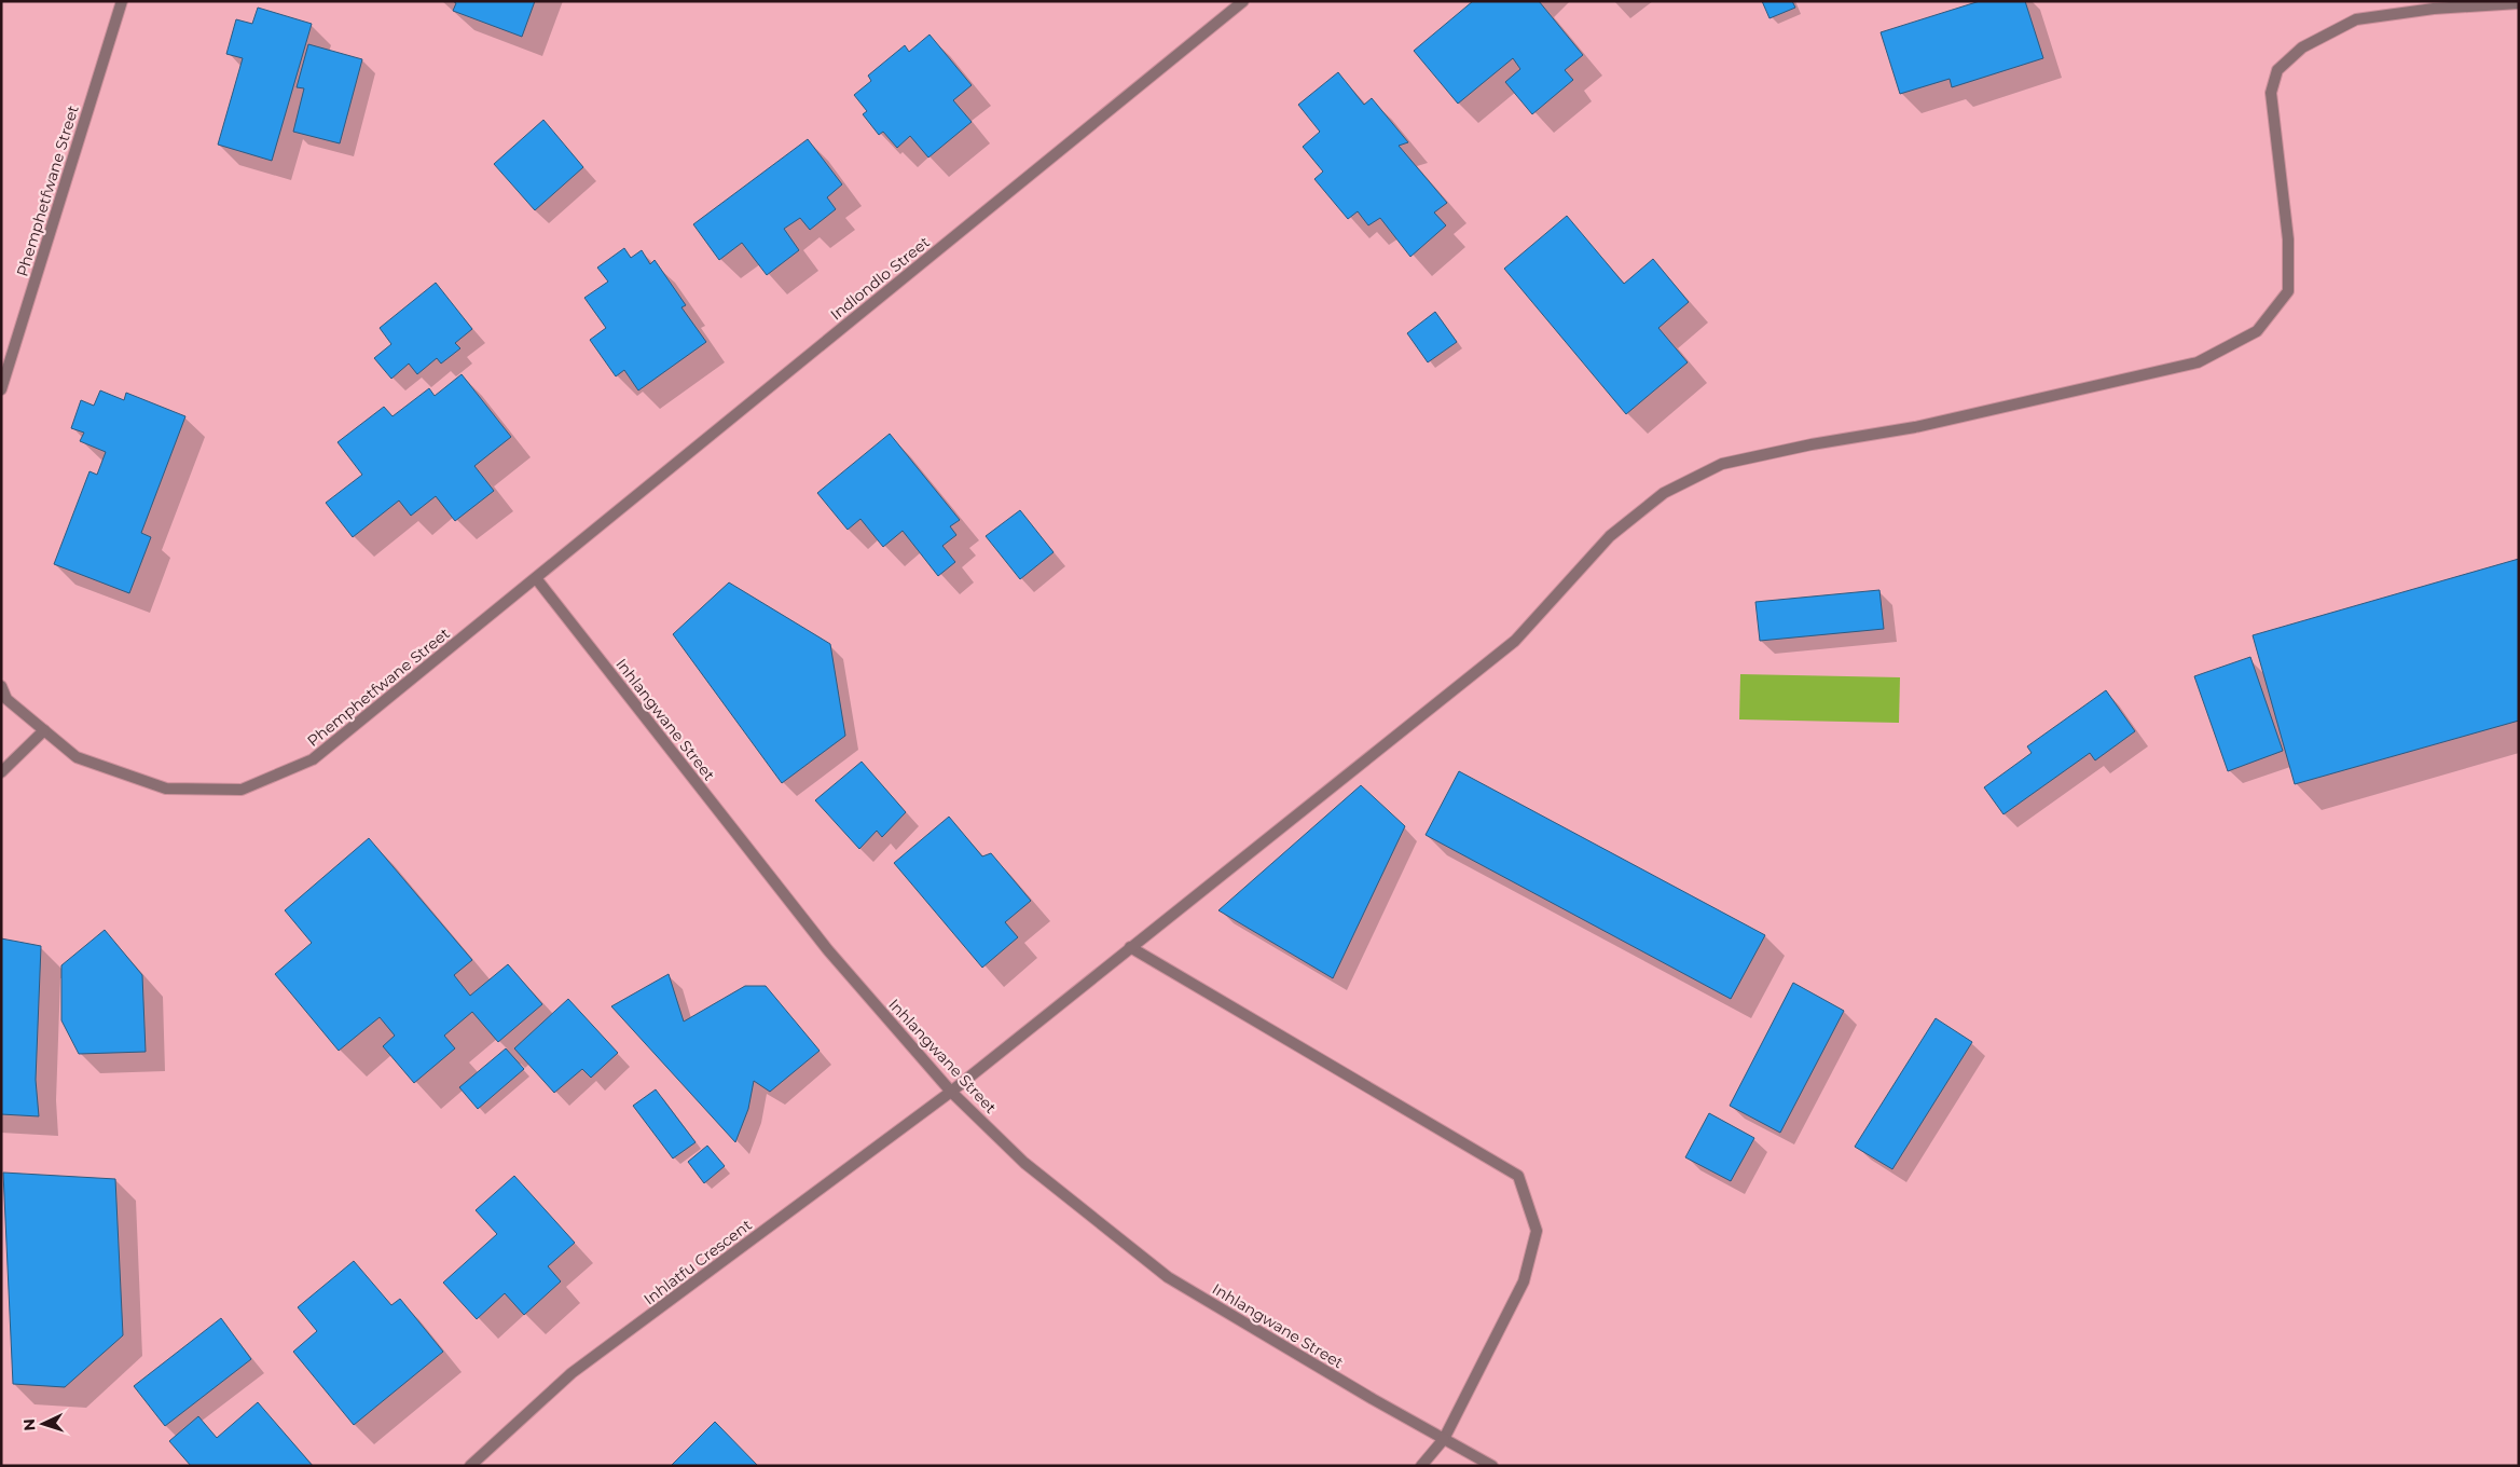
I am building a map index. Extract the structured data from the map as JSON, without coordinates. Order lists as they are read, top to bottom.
{
  "streets": {
    "street": [
      "Phemphetfwane Street",
      "Indlondlo Street",
      "Inhlangwane Street",
      "Inhlatfu Crescent"
    ]
  },
  "crossings": [
    ["Phemphetfwane Street", "Indlondlo Street"],
    ["Phemphetfwane Street", "Inhlangwane Street"],
    ["Indlondlo Street", "Inhlangwane Street"],
    ["Inhlangwane Street", "Inhlatfu Crescent"]
  ],
  "north": "left"
}
